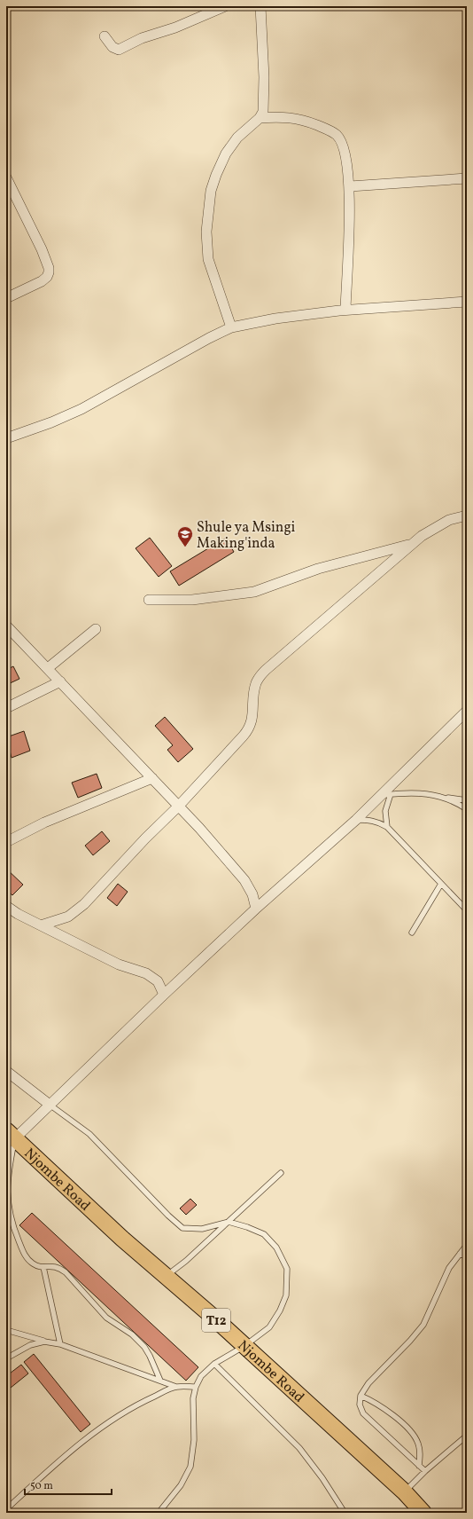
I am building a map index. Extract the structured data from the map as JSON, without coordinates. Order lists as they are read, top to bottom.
{
  "streets": {
    "highway": ["Njombe Road", "T12"]
  },
  "places": {
    "school or university": ["Shule ya Msingi Making'inda"]
  },
  "scale_bar": "50 m"
}
